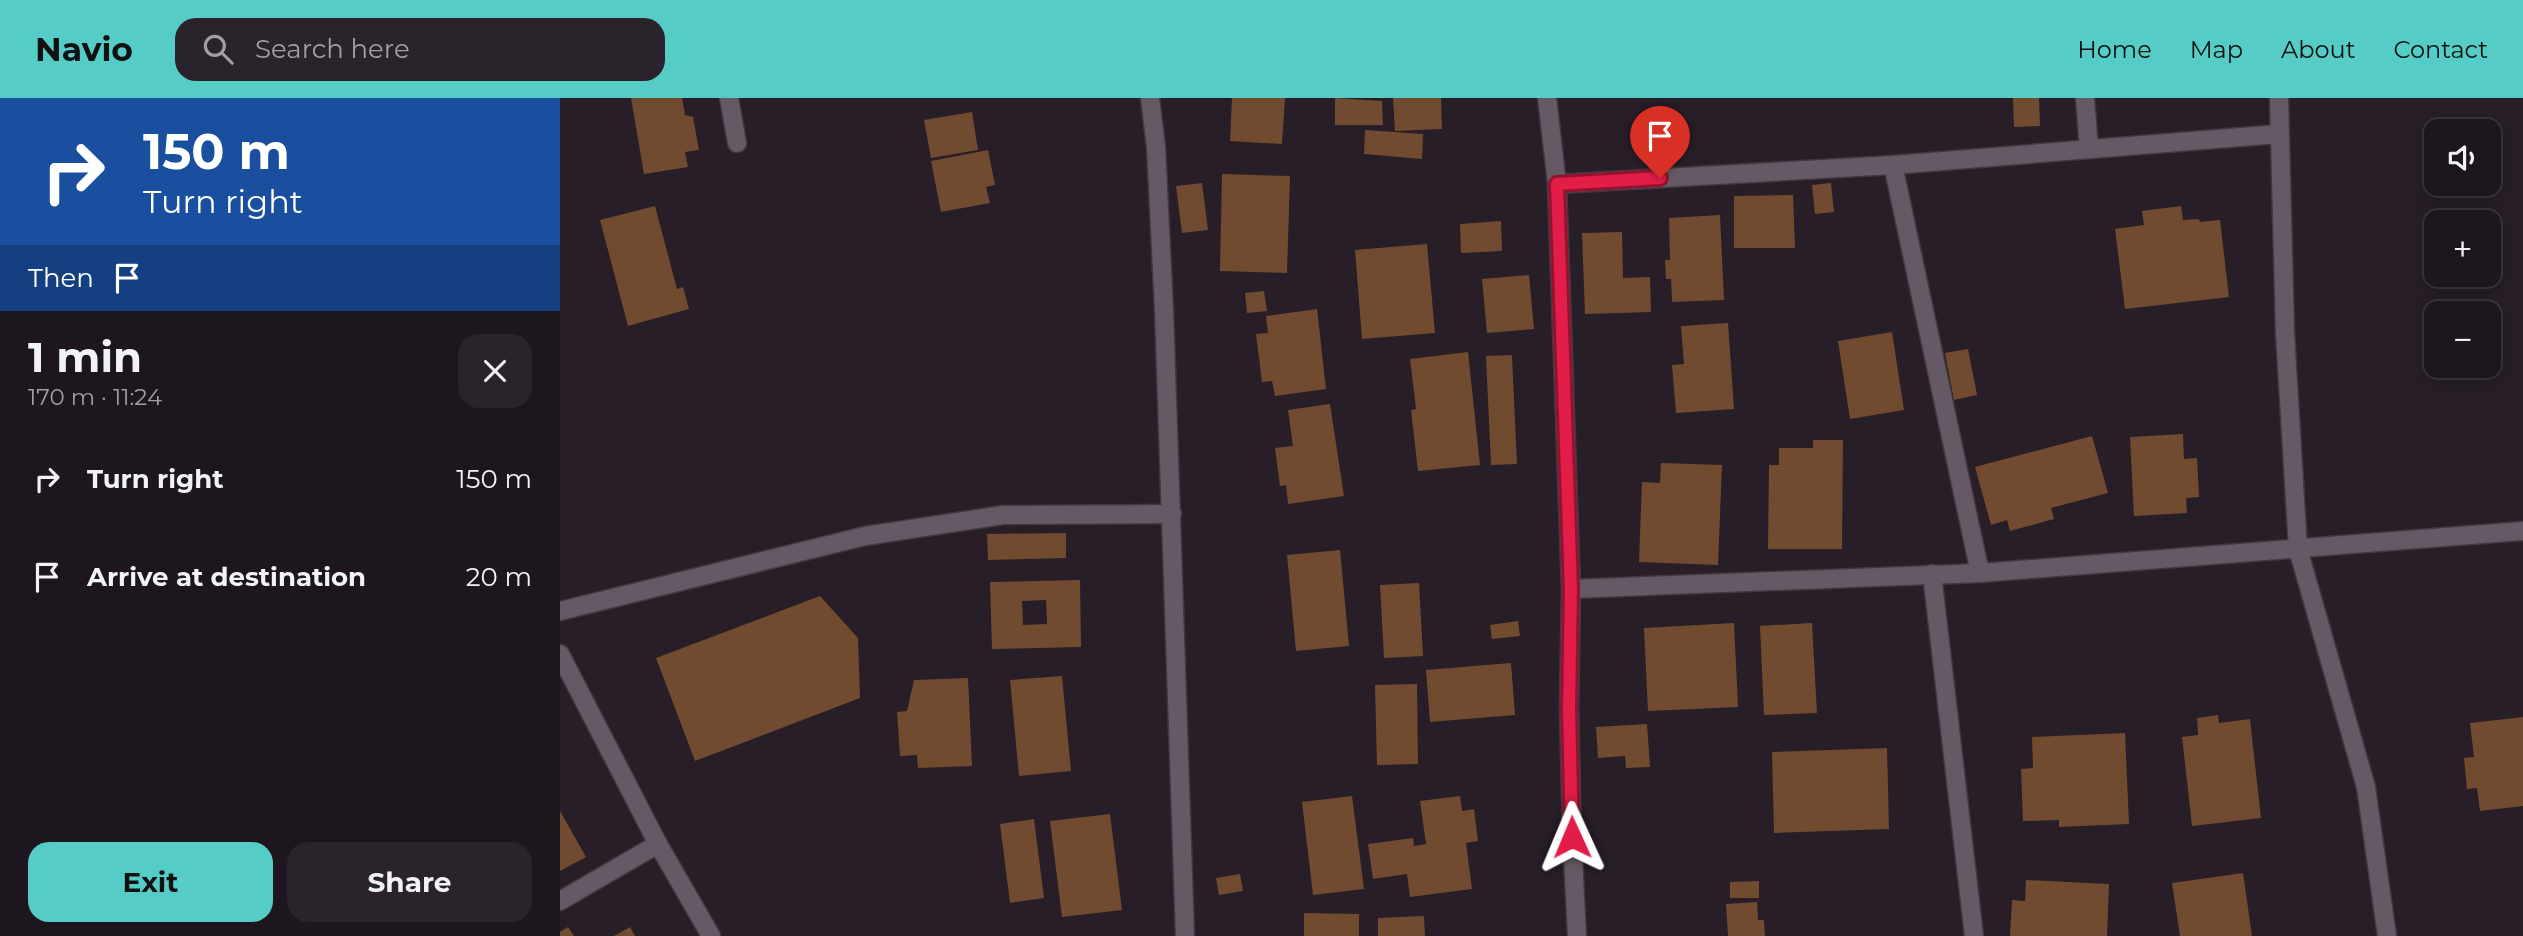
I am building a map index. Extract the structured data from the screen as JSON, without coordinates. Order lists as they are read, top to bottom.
{
  "page": {
    "header": "Navio",
    "search": "Search here",
    "nav": [
      "Home",
      "Map",
      "About",
      "Contact"
    ],
    "turn": ["150 m", "Turn right"],
    "map_buttons": ["+", "−"],
    "then": "Then",
    "heading": ["1 min", "170 m · 11:24"],
    "list": [
      {
        "name": "Turn right",
        "value": "150 m"
      },
      {
        "name": "Arrive at destination",
        "value": "20 m"
      }
    ],
    "buttons": ["Exit", "Share"]
  }
}
